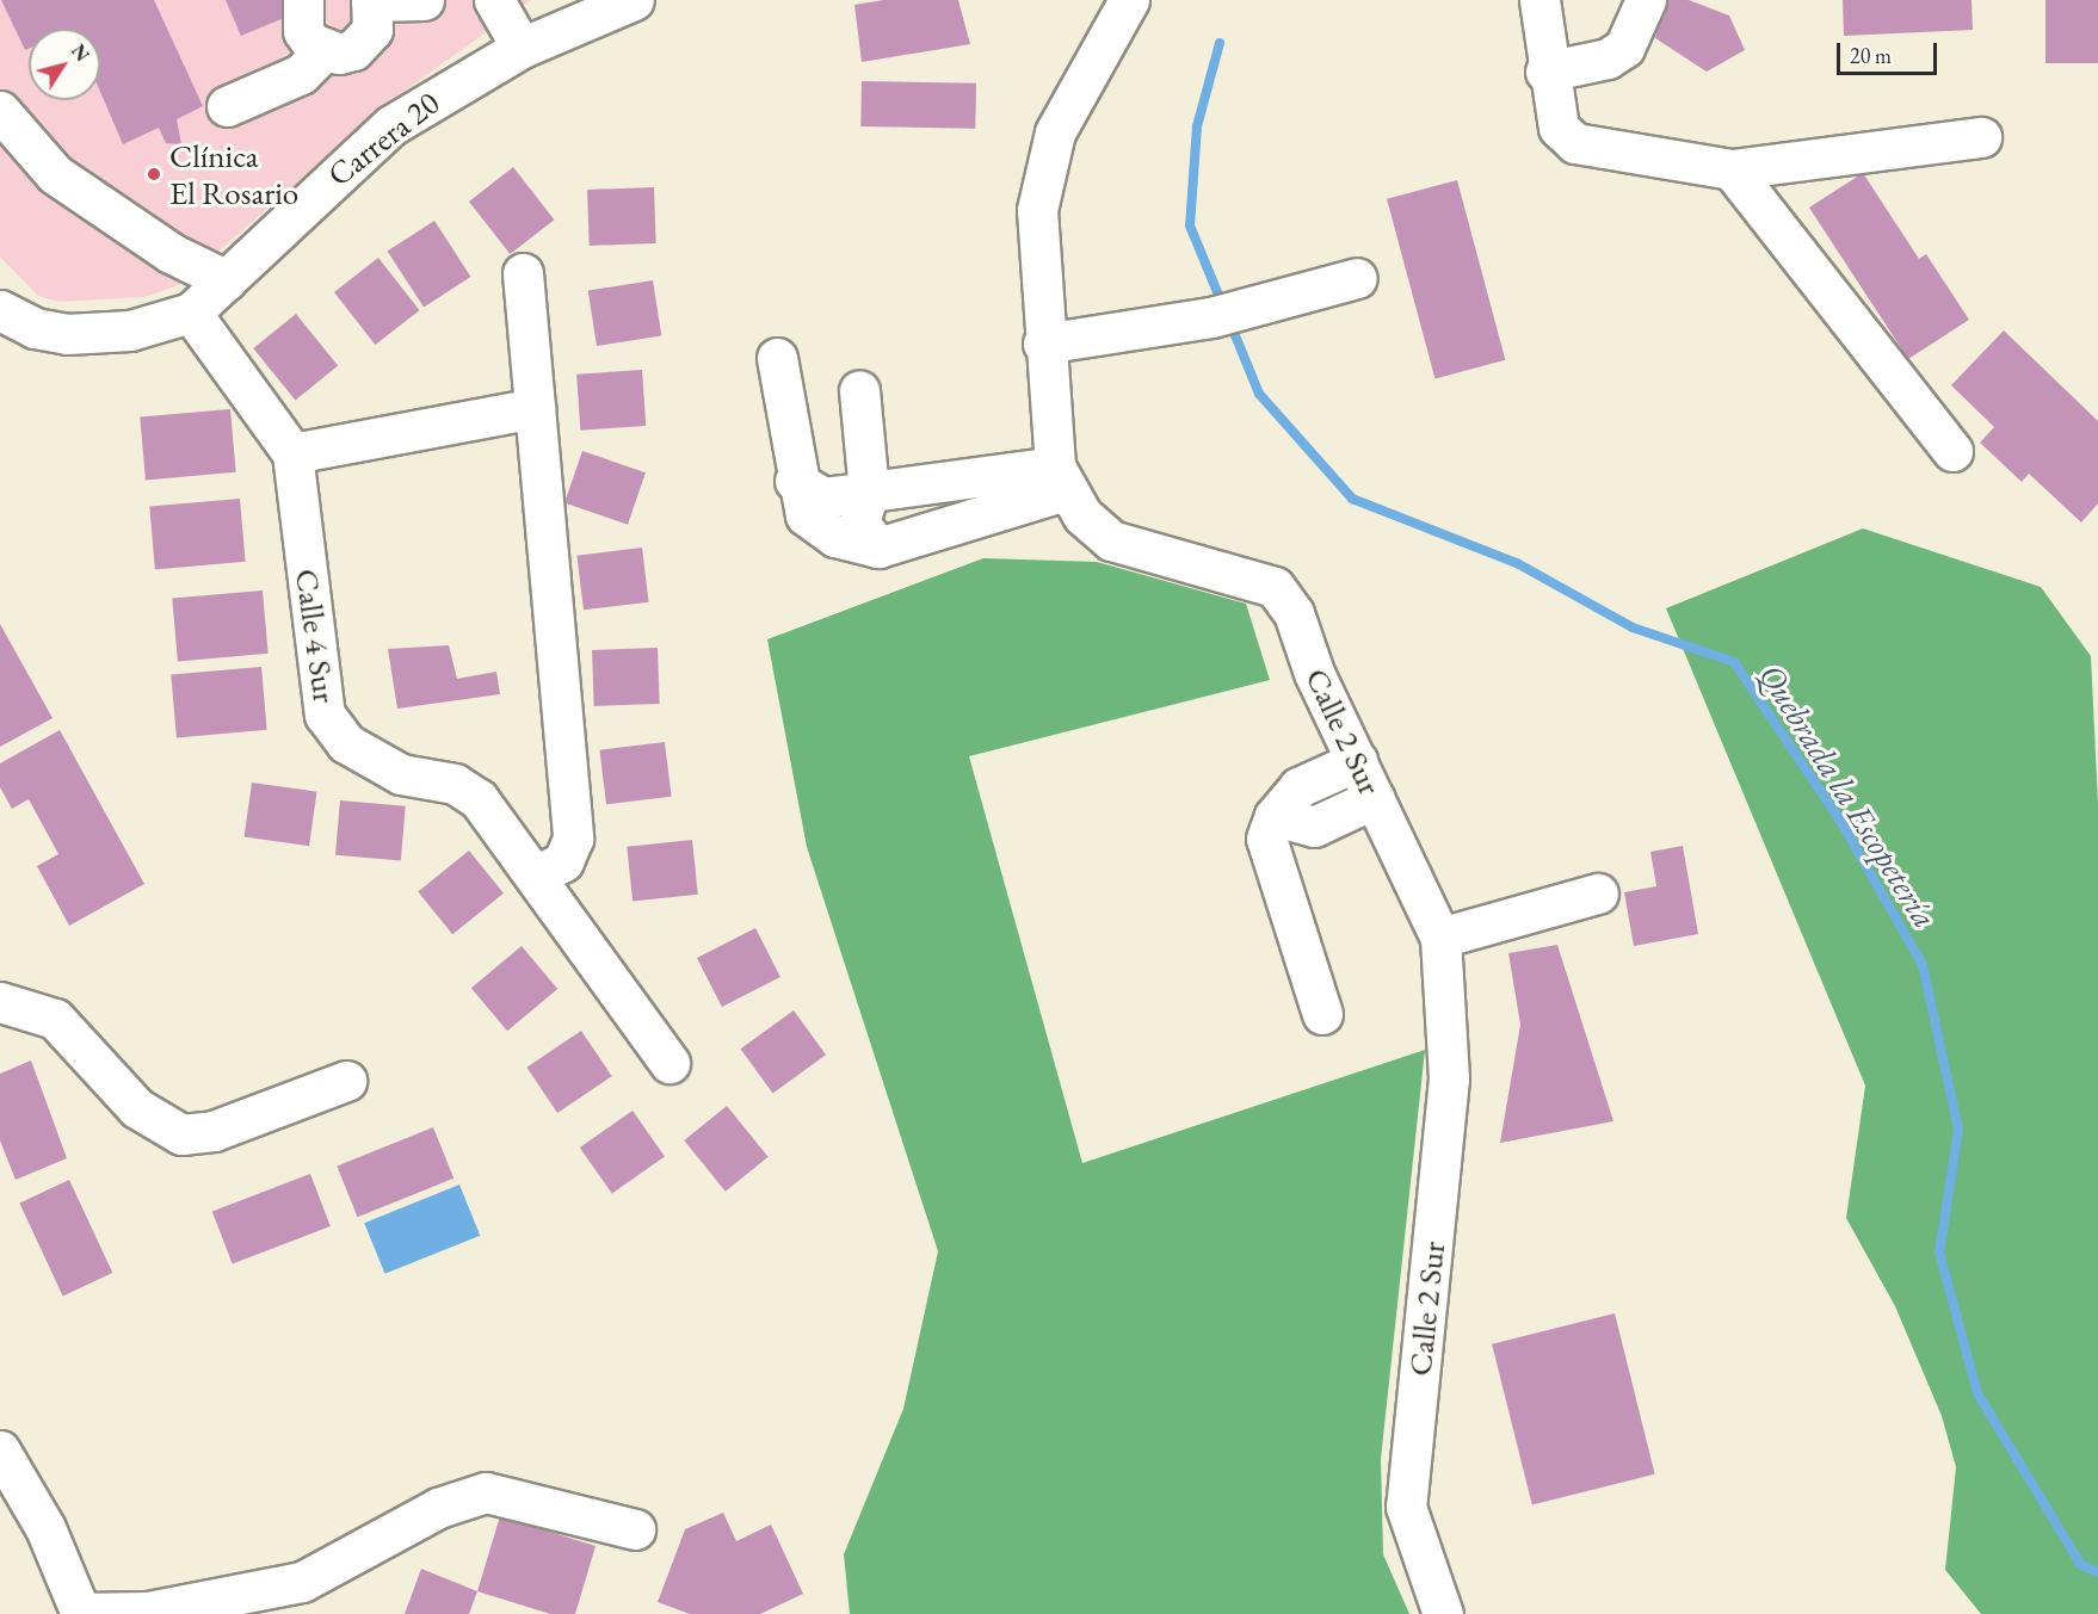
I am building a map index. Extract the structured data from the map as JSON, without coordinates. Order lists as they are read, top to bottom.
{
  "streets": {
    "street": ["Carrera 20", "Calle 4 Sur", "Calle 2 Sur"]
  },
  "crossings": [
    ["Carrera 20", "Calle 4 Sur"]
  ],
  "water": ["Quebrada la Escopetería"],
  "places": ["Clínica El Rosario"],
  "scale_bar": "20 m",
  "north": "top right"
}
